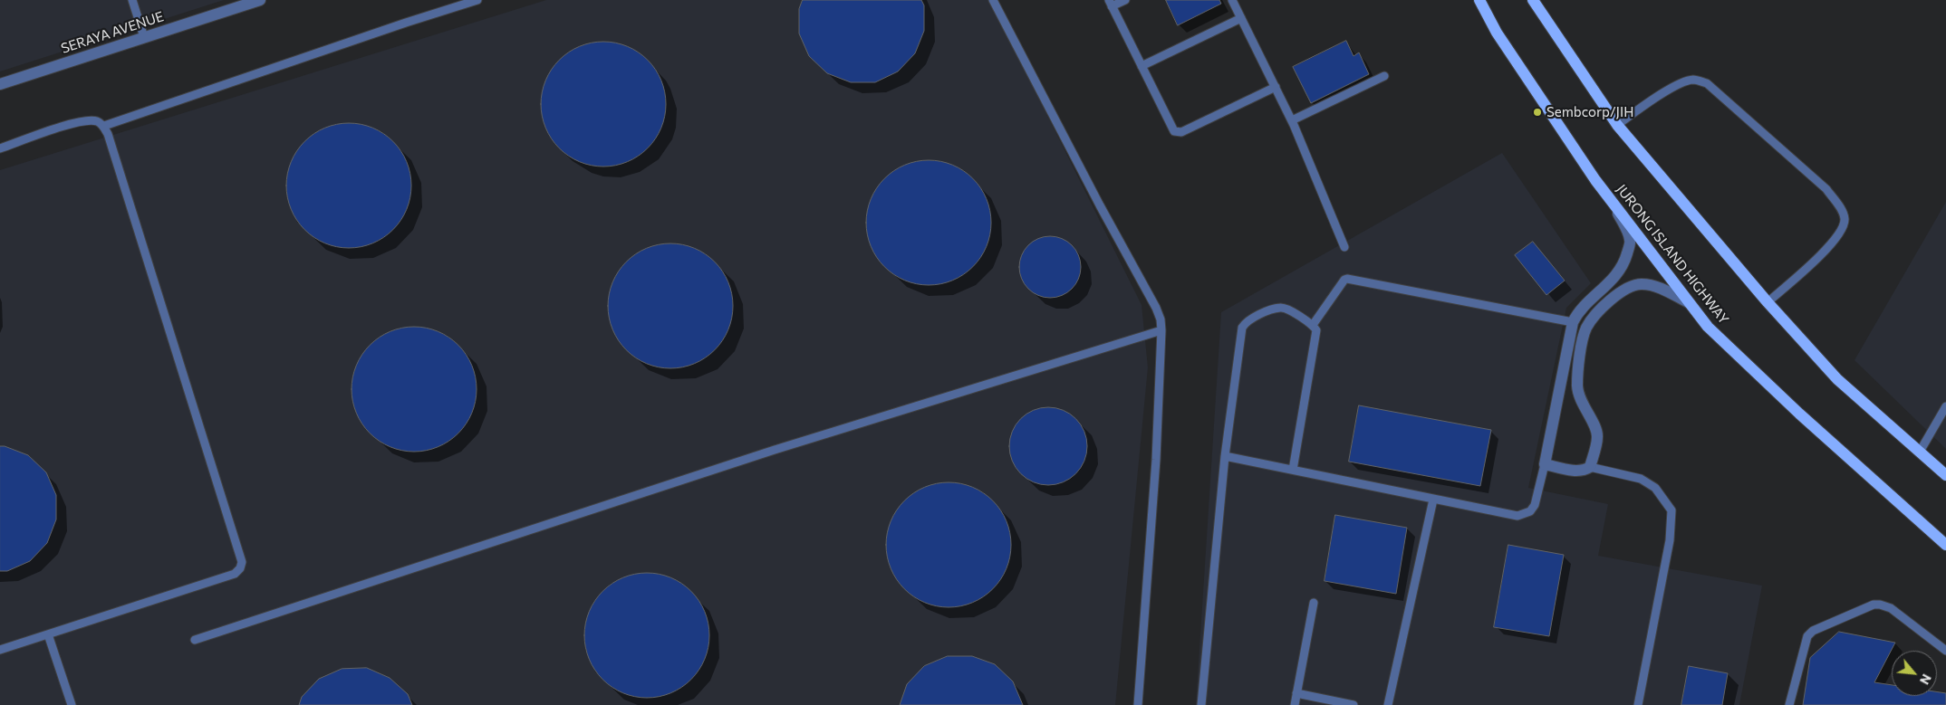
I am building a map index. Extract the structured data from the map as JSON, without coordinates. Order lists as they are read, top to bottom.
{
  "streets": {
    "main road": ["JURONG ISLAND HIGHWAY"],
    "street": ["SERAYA AVENUE"]
  },
  "places": ["Sembcorp/JIH"],
  "north": "bottom right"
}
